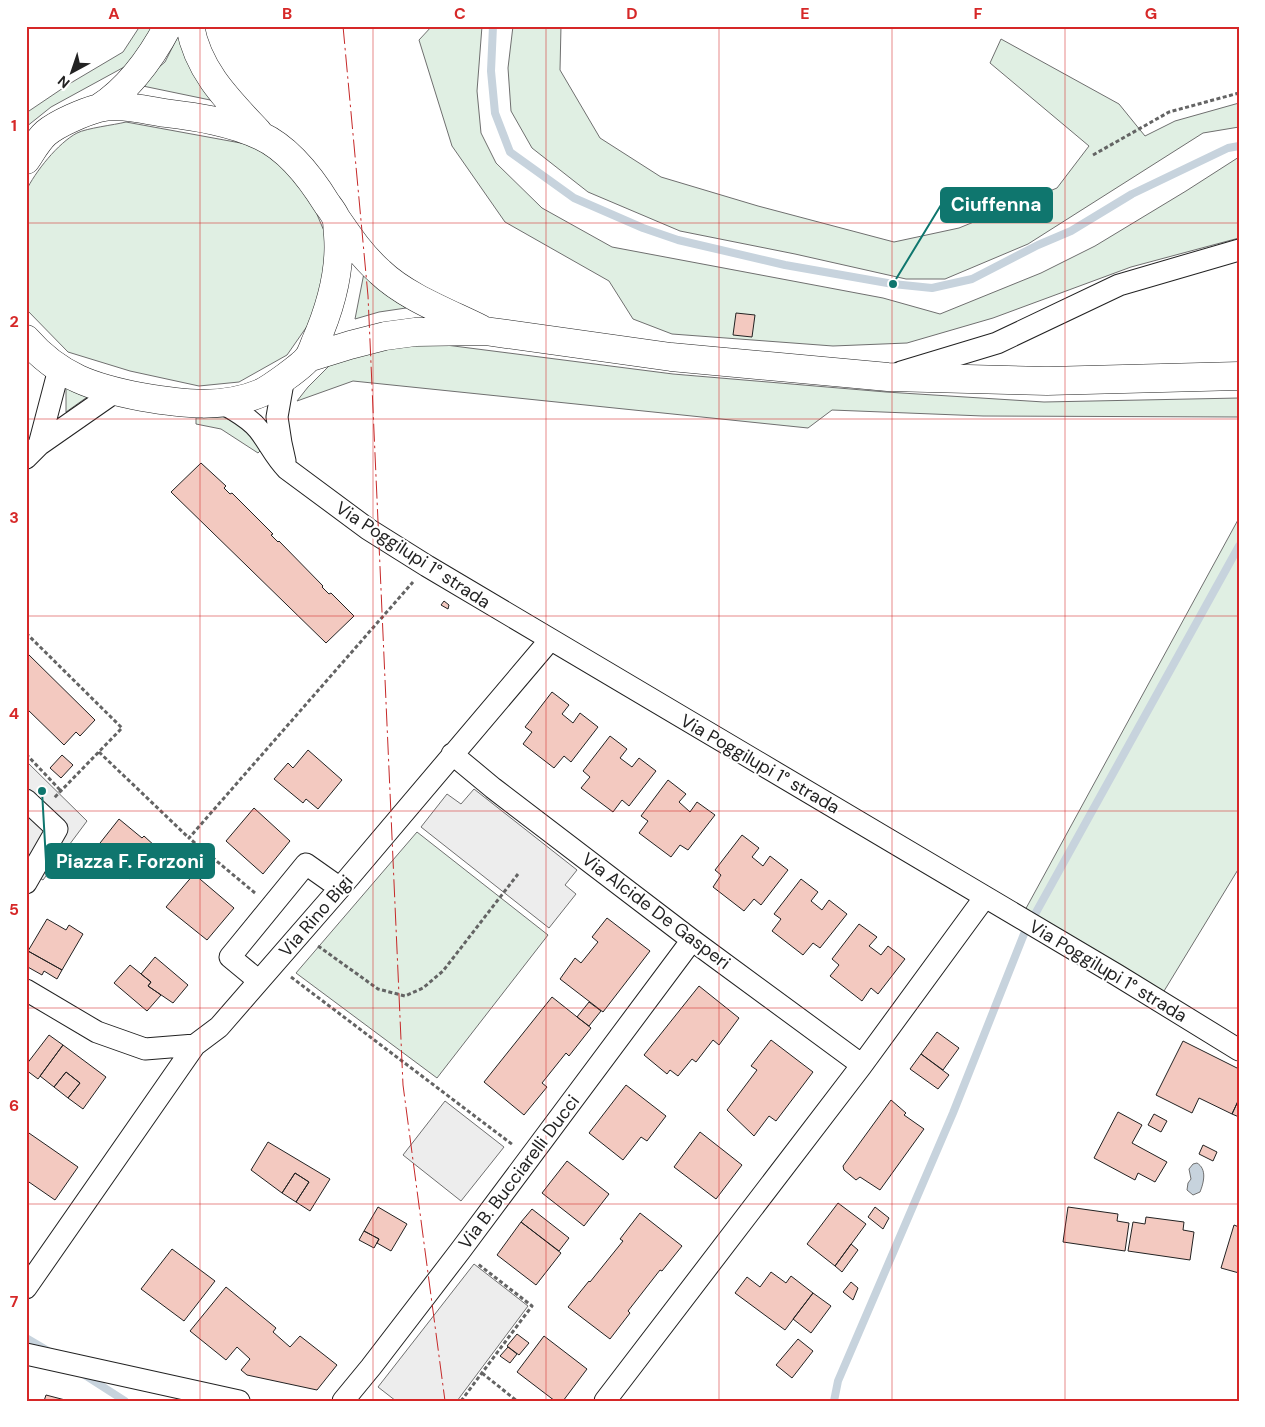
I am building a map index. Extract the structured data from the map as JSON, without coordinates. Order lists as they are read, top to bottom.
{
  "streets": {
    "street": [
      "Via Poggilupi 1° strada",
      "Via Alcide De Gasperi",
      "Via Rino Bigi",
      "Via B. Bucciarelli Ducci"
    ]
  },
  "crossings": [
    ["Via Poggilupi 1° strada", "Via Rino Bigi"],
    ["Via Alcide De Gasperi", "Via Rino Bigi"],
    ["Via Alcide De Gasperi", "Via B. Bucciarelli Ducci"]
  ],
  "places": ["Ciuffenna", "Piazza F. Forzoni"],
  "north": "bottom left",
  "grid": {
    "columns": [
      "A",
      "B",
      "C",
      "D",
      "E",
      "F",
      "G"
    ],
    "rows": [
      "1",
      "2",
      "3",
      "4",
      "5",
      "6",
      "7"
    ]
  }
}
